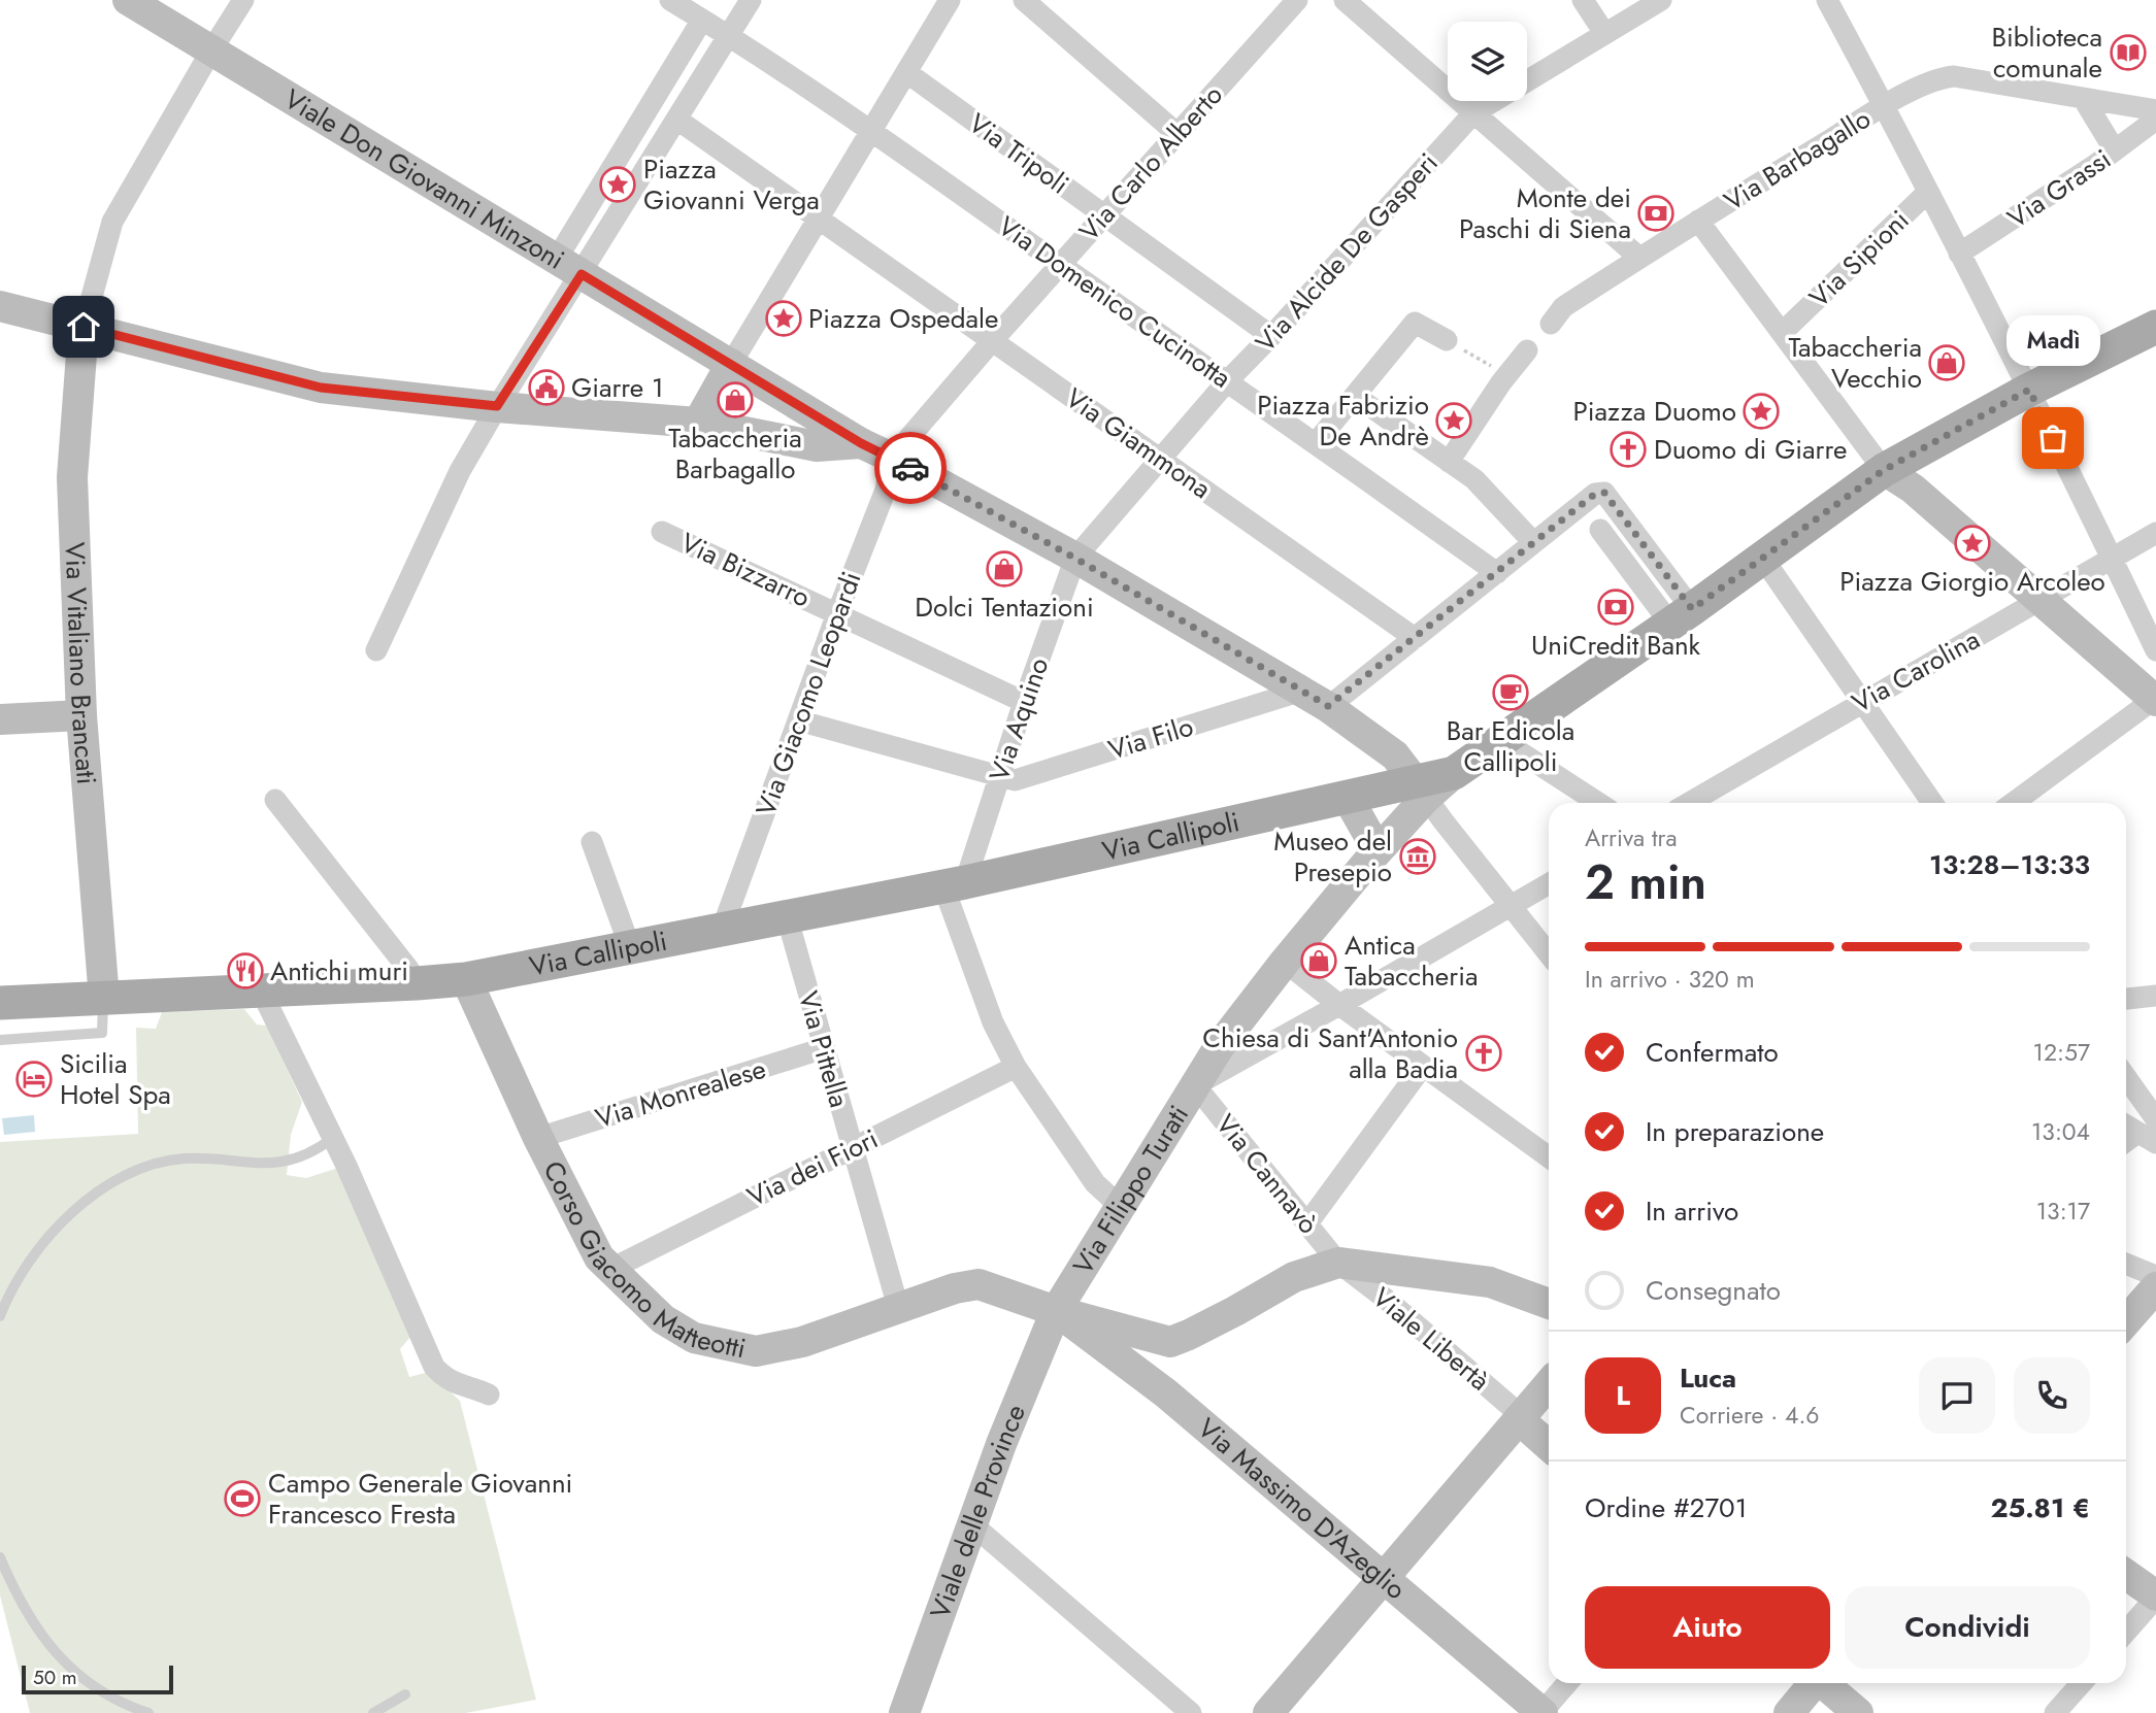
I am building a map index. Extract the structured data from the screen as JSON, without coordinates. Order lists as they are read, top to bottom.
{
  "streets": {
    "main road": ["Via Callipoli"],
    "street": [
      "Via Tripoli",
      "Via Barbagallo",
      "Via Carlo Alberto",
      "Viale Don Giovanni Minzoni",
      "Via Grassi",
      "Via Alcide De Gasperi",
      "Via Sipioni",
      "Via Domenico Cucinotta",
      "Via Giammona",
      "Via Bizzarro",
      "Via Vitaliano Brancati",
      "Via Carolina",
      "Via Giacomo Leopardi",
      "Via Aquino",
      "Via Filo",
      "Via Pittella",
      "Via Monrealese",
      "Via dei Fiori",
      "Via Cannavò",
      "Via Filippo Turati",
      "Corso Giacomo Matteotti",
      "Viale Libertà",
      "Via Massimo D'Azeglio",
      "Viale delle Province"
    ]
  },
  "crossings": [
    ["Via Tripoli", "Via Carlo Alberto"],
    ["Via Tripoli", "Via Alcide De Gasperi"],
    ["Via Carlo Alberto", "Viale Don Giovanni Minzoni"],
    ["Via Carlo Alberto", "Via Domenico Cucinotta"],
    ["Via Carlo Alberto", "Via Giammona"],
    ["Via Carlo Alberto", "Via Giacomo Leopardi"],
    ["Viale Don Giovanni Minzoni", "Via Alcide De Gasperi"],
    ["Viale Don Giovanni Minzoni", "Via Giacomo Leopardi"],
    ["Viale Don Giovanni Minzoni", "Via Aquino"],
    ["Viale Don Giovanni Minzoni", "Via Filo"],
    ["Viale Don Giovanni Minzoni", "Via Callipoli"],
    ["Viale Don Giovanni Minzoni", "Via Filippo Turati"],
    ["Via Alcide De Gasperi", "Via Domenico Cucinotta"],
    ["Via Alcide De Gasperi", "Via Giammona"],
    ["Via Alcide De Gasperi", "Via Aquino"],
    ["Via Bizzarro", "Via Giacomo Leopardi"],
    ["Via Bizzarro", "Via Aquino"],
    ["Via Vitaliano Brancati", "Via Callipoli"],
    ["Via Giacomo Leopardi", "Via Filo"],
    ["Via Giacomo Leopardi", "Via Callipoli"],
    ["Via Aquino", "Via Filo"],
    ["Via Aquino", "Via Callipoli"],
    ["Via Callipoli", "Via Pittella"],
    ["Via Callipoli", "Via Filippo Turati"],
    ["Via Callipoli", "Corso Giacomo Matteotti"],
    ["Via Pittella", "Via Monrealese"],
    ["Via Pittella", "Via dei Fiori"],
    ["Via Pittella", "Corso Giacomo Matteotti"],
    ["Via Monrealese", "Corso Giacomo Matteotti"],
    ["Via dei Fiori", "Corso Giacomo Matteotti"],
    ["Via Cannavò", "Via Filippo Turati"],
    ["Via Cannavò", "Viale Libertà"],
    ["Via Filippo Turati", "Corso Giacomo Matteotti"],
    ["Via Filippo Turati", "Via Massimo D'Azeglio"],
    ["Via Filippo Turati", "Viale delle Province"],
    ["Corso Giacomo Matteotti", "Via Massimo D'Azeglio"],
    ["Corso Giacomo Matteotti", "Viale delle Province"],
    ["Via Massimo D'Azeglio", "Viale delle Province"]
  ],
  "places": {
    "library": ["Biblioteca comunale"],
    "place": [
      "Piazza Giovanni Verga",
      "Piazza Ospedale",
      "Piazza Duomo",
      "Piazza Fabrizio De Andrè",
      "Piazza Giorgio Arcoleo"
    ],
    "bank": ["Monte dei Paschi di Siena", "UniCredit Bank"],
    "shop": [
      "Tabaccheria Vecchio",
      "Tabaccheria Barbagallo",
      "Dolci Tentazioni",
      "Antica Tabaccheria"
    ],
    "public building": ["Giarre 1"],
    "other": ["Madì"],
    "church": ["Duomo di Giarre", "Chiesa di Sant'Antonio alla Badia"],
    "cafe": ["Bar Edicola Callipoli"],
    "museum": ["Museo del Presepio"],
    "restaurant": ["Antichi muri"],
    "hotel": ["Sicilia Hotel Spa"],
    "sports": ["Campo Generale Giovanni Francesco Fresta"]
  },
  "scale_bar": "50 m",
  "page": {
    "bubble": "Madì",
    "heading": ["2 min", "Arriva tra", "13:28–13:33"],
    "panel": [
      "Luca",
      "Corriere · 4.6",
      "Ordine #2701",
      "25.81 €"
    ],
    "bar": "In arrivo · 320 m",
    "list": [
      ["Confermato", "12:57"],
      ["In preparazione", "13:04"],
      ["In arrivo", "13:17"],
      "Consegnato"
    ],
    "round": "L",
    "buttons": ["Aiuto", "Condividi"],
    "scale": "50 m"
  }
}
